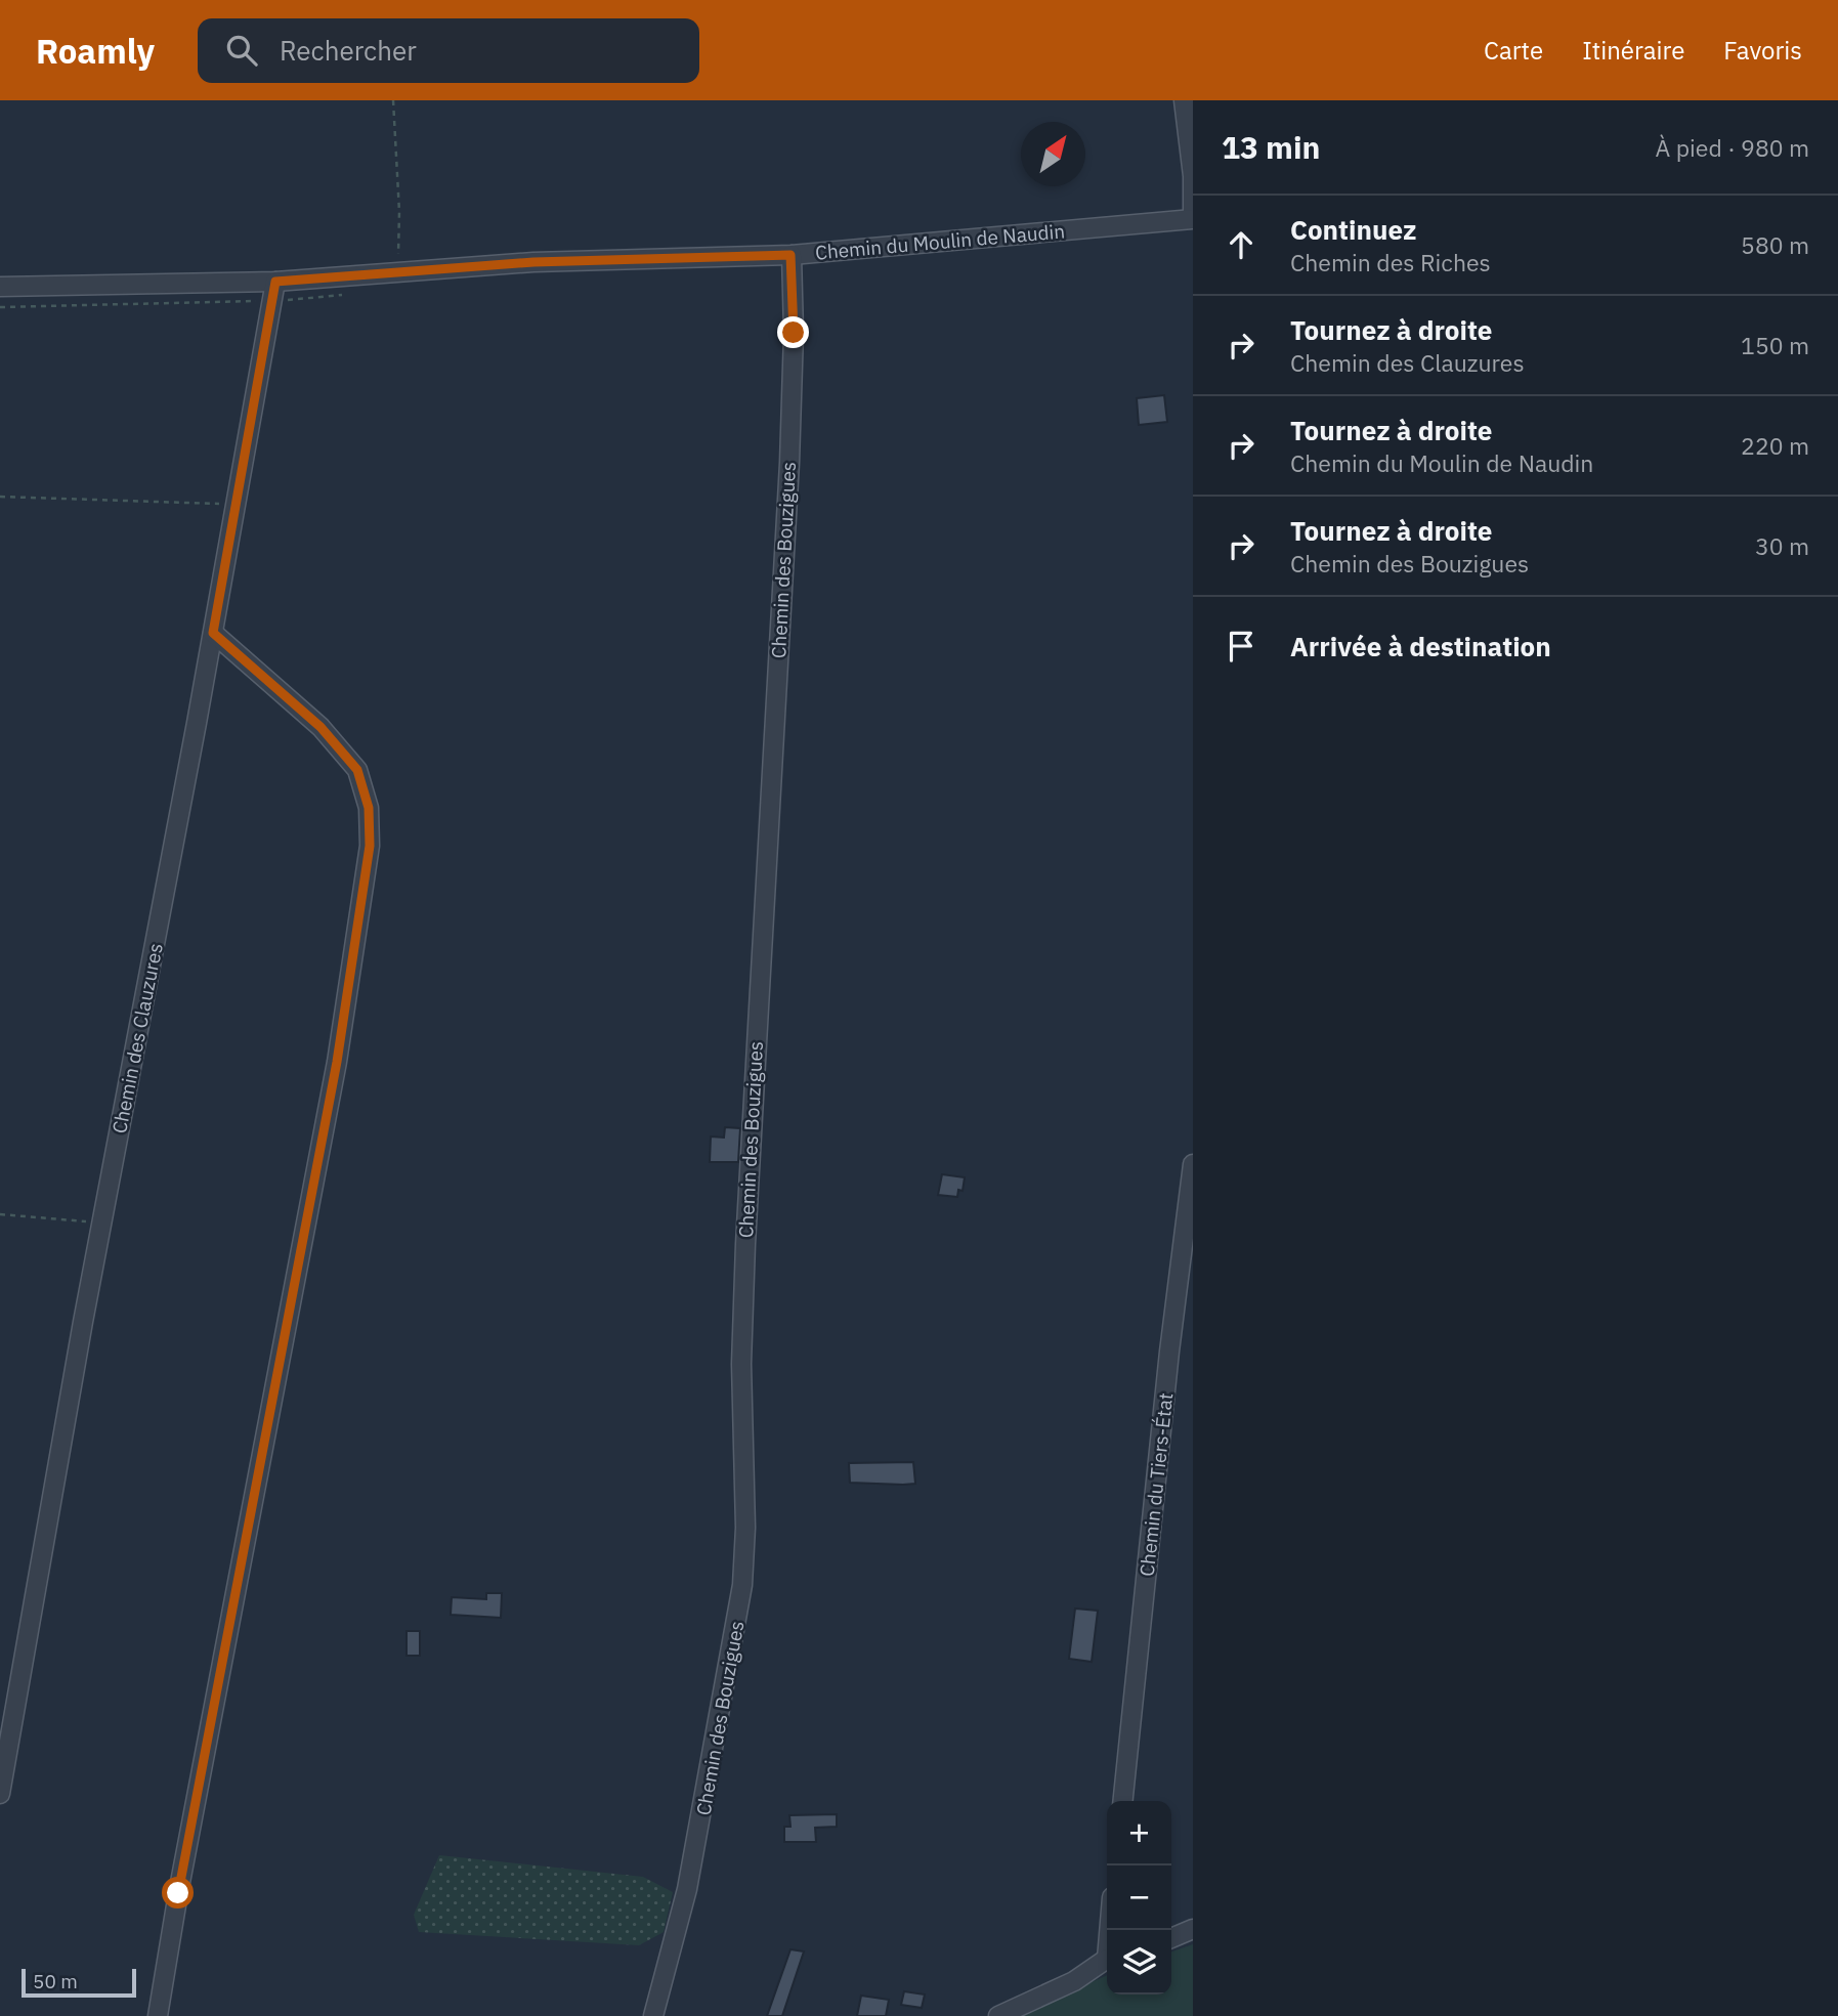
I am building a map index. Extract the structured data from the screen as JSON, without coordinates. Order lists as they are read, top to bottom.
{
  "streets": {
    "street": [
      "Chemin du Moulin de Naudin",
      "Chemin des Bouzigues",
      "Chemin des Clauzures",
      "Chemin du Tiers-État"
    ]
  },
  "crossings": [
    ["Chemin du Moulin de Naudin", "Chemin des Bouzigues"],
    ["Chemin du Moulin de Naudin", "Chemin des Clauzures"]
  ],
  "scale_bar": "50 m",
  "north": "top right",
  "page": {
    "header": "Roamly",
    "search": "Rechercher",
    "nav": ["Carte", "Itinéraire", "Favoris"],
    "heading": ["13 min", "À pied · 980 m"],
    "list": [
      ["Continuez", "Chemin des Riches", "580 m"],
      ["Tournez à droite", "Chemin des Clauzures", "150 m"],
      ["Tournez à droite", "Chemin du Moulin de Naudin", "220 m"],
      ["Tournez à droite", "Chemin des Bouzigues", "30 m"],
      "Arrivée à destination"
    ],
    "map_buttons": ["+", "−"],
    "scale": "50 m"
  }
}
